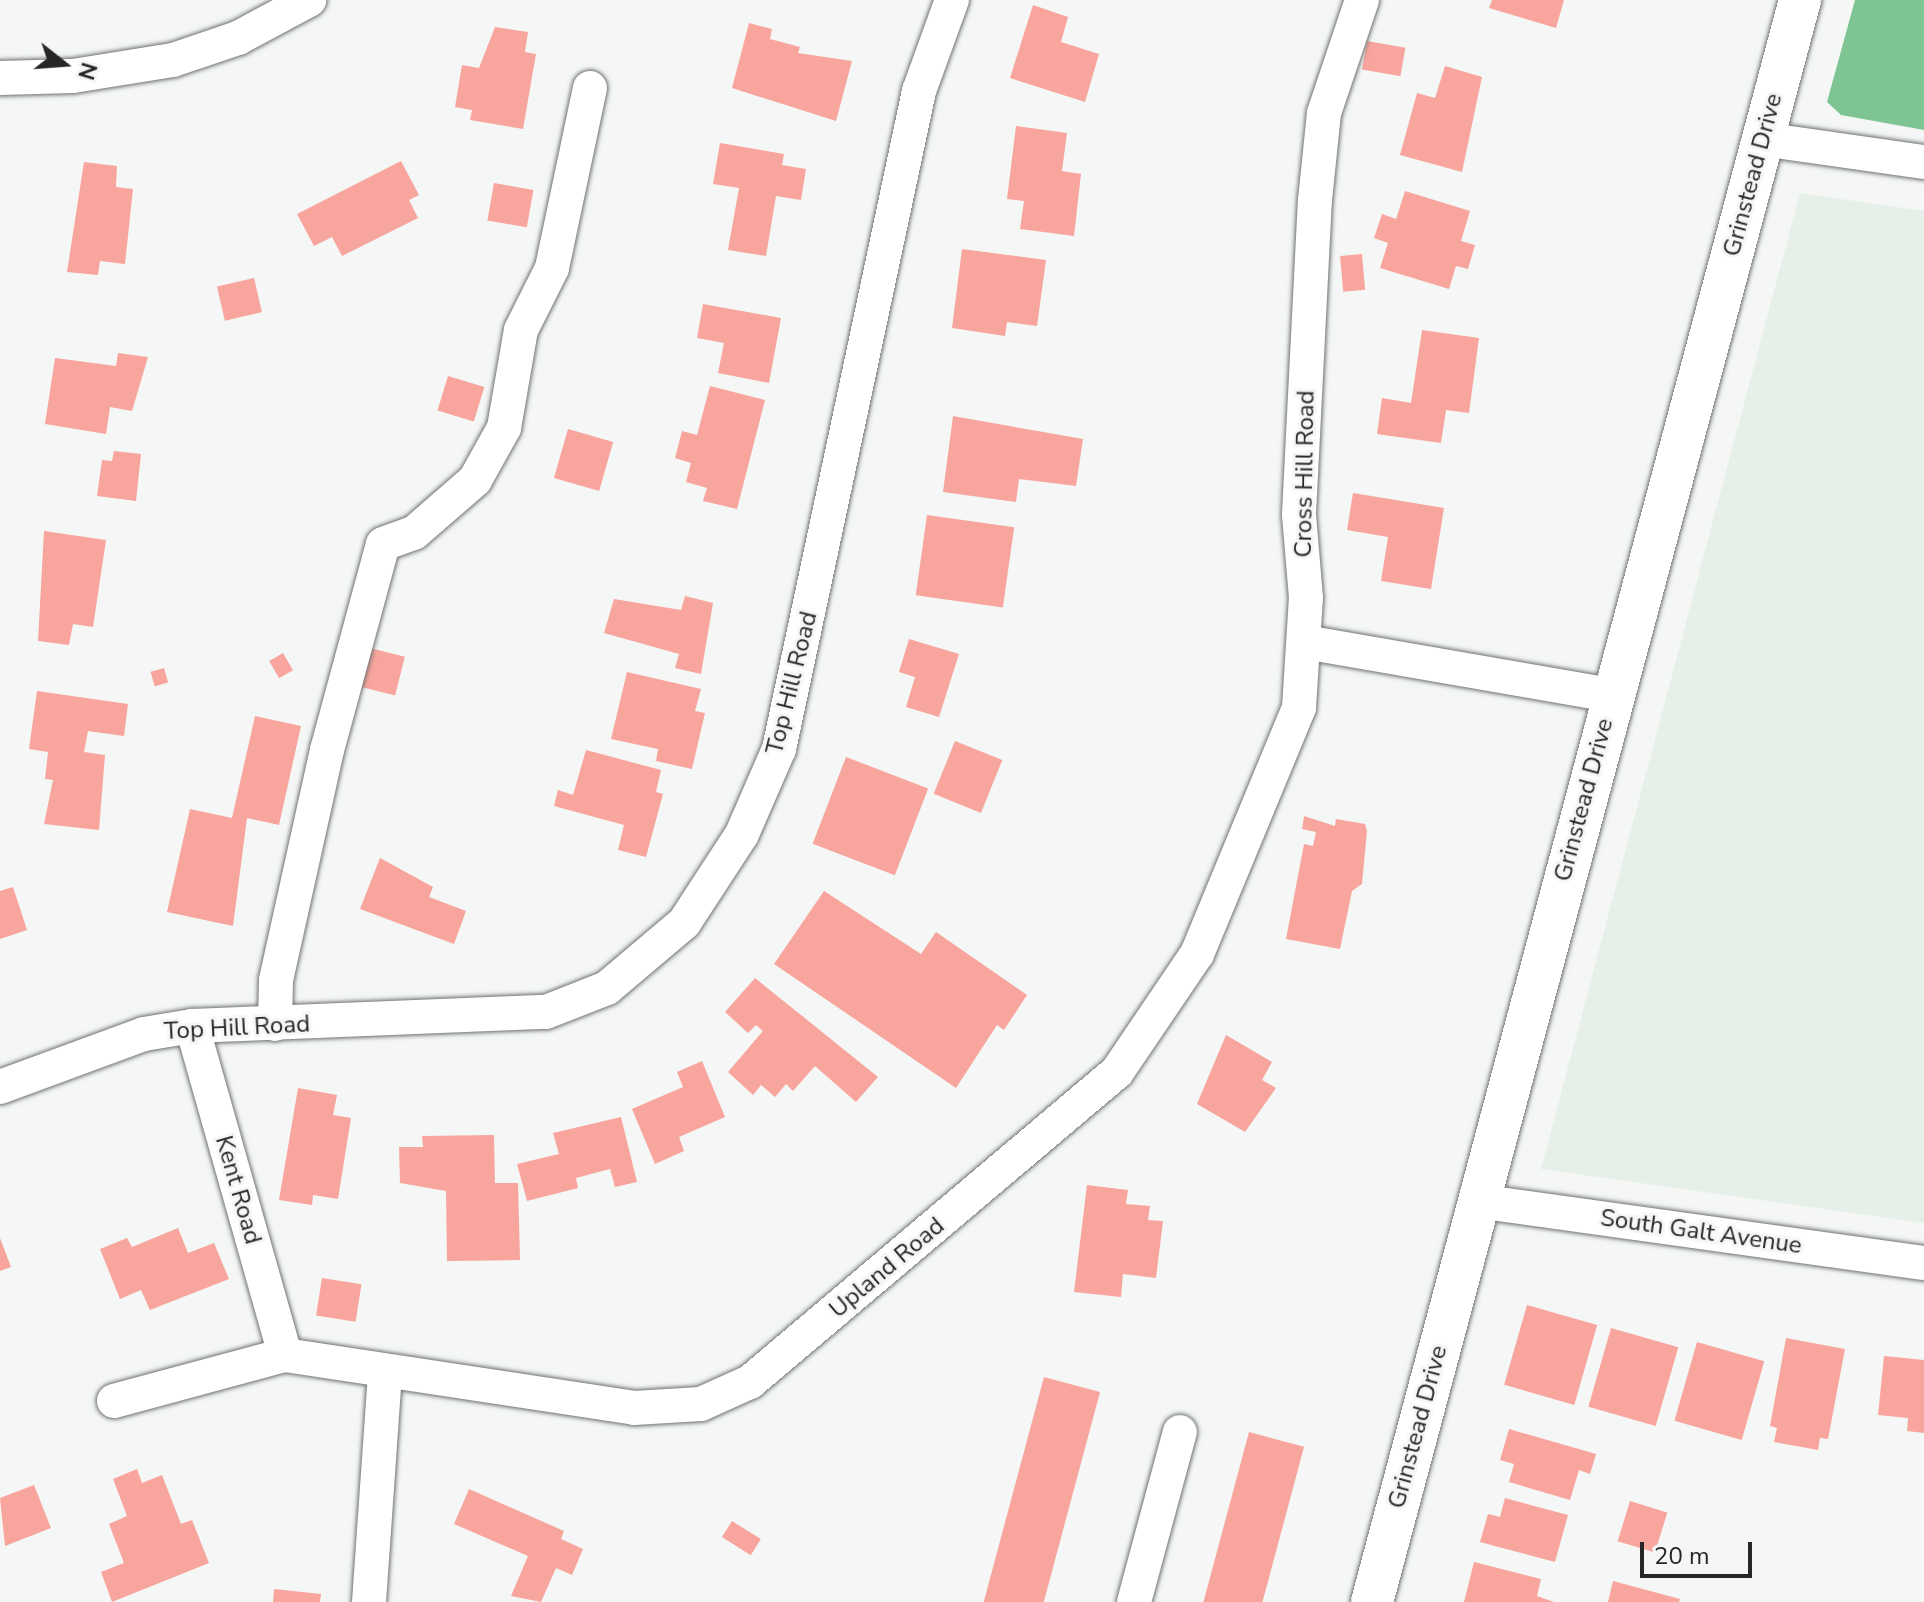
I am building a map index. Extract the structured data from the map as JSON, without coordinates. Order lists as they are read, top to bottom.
{
  "streets": {
    "street": [
      "Grinstead Drive",
      "Cross Hill Road",
      "Top Hill Road",
      "Kent Road",
      "South Galt Avenue",
      "Upland Road"
    ]
  },
  "crossings": [
    ["Grinstead Drive", "South Galt Avenue"],
    ["Cross Hill Road", "Upland Road"],
    ["Top Hill Road", "Kent Road"],
    ["Kent Road", "Upland Road"]
  ],
  "scale_bar": "20 m",
  "north": "right"
}
